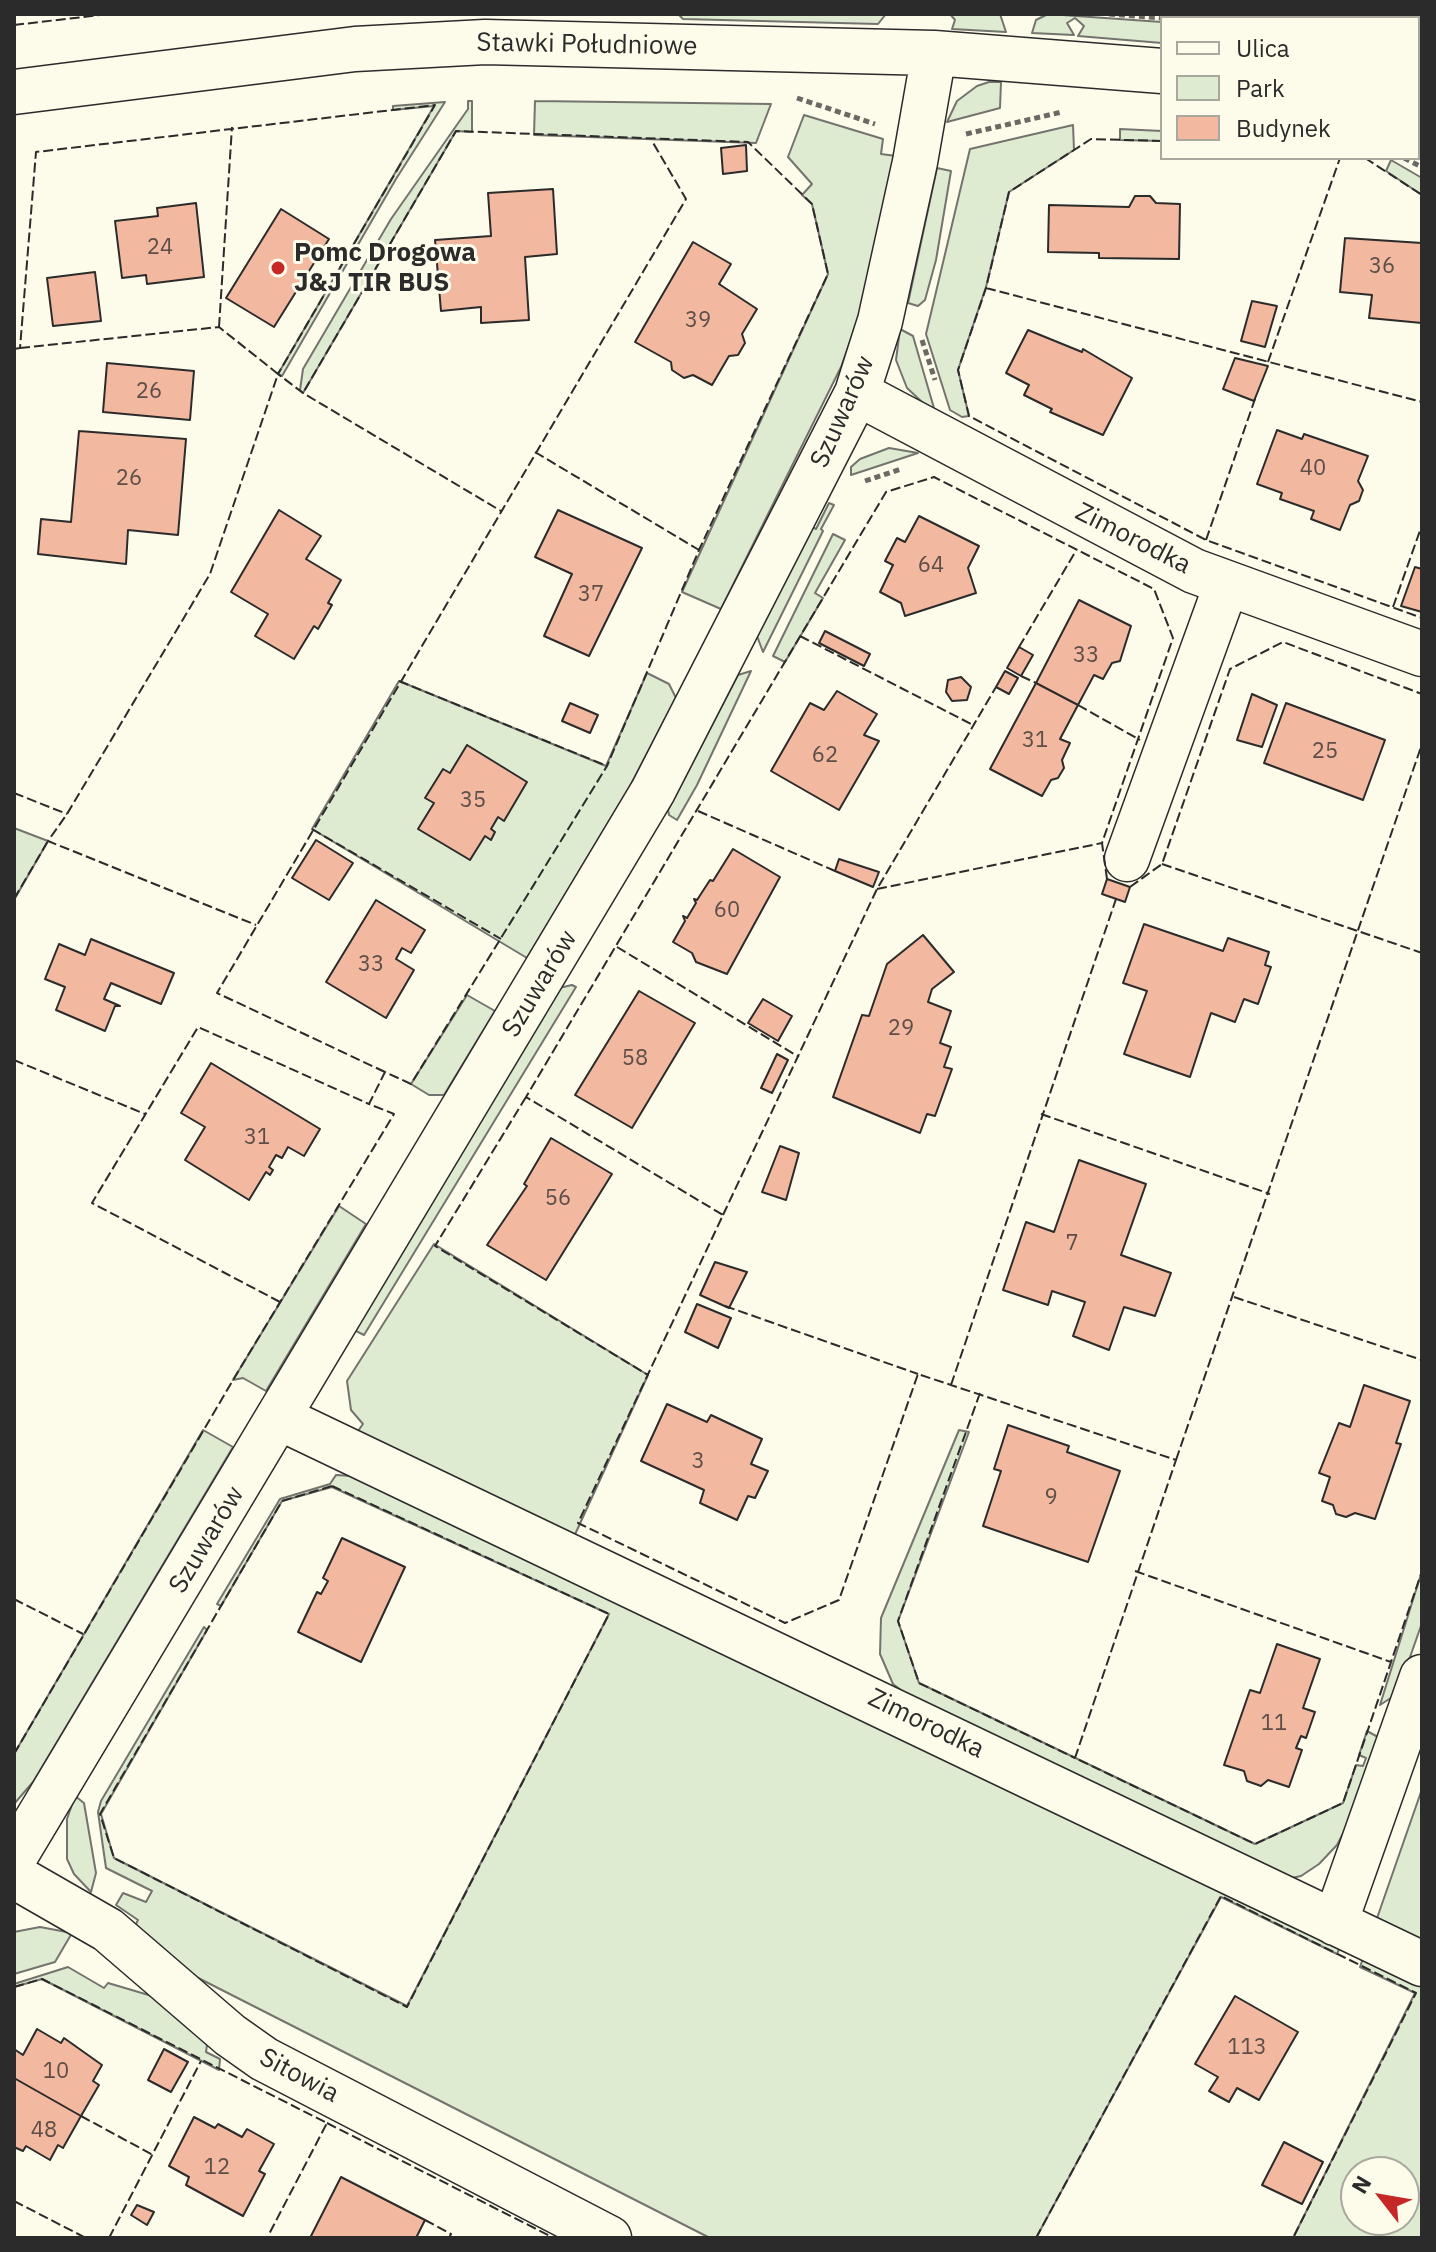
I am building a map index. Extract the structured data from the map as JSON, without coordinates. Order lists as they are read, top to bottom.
{
  "streets": {
    "street": [
      "Stawki Południowe",
      "Szuwarów",
      "Zimorodka",
      "Sitowia"
    ]
  },
  "crossings": [
    ["Stawki Południowe", "Szuwarów"],
    ["Szuwarów", "Zimorodka"]
  ],
  "places": ["Pomc Drogowa J&J TIR BUS"],
  "house_numbers": [
    "24",
    "36",
    "39",
    "26",
    "40",
    "26",
    "64",
    "37",
    "33",
    "31",
    "25",
    "62",
    "35",
    "60",
    "33",
    "29",
    "58",
    "31",
    "56",
    "7",
    "3",
    "9",
    "11",
    "113",
    "10",
    "48",
    "12"
  ],
  "legend": ["Ulica", "Park", "Budynek"],
  "north": "top left"
}
